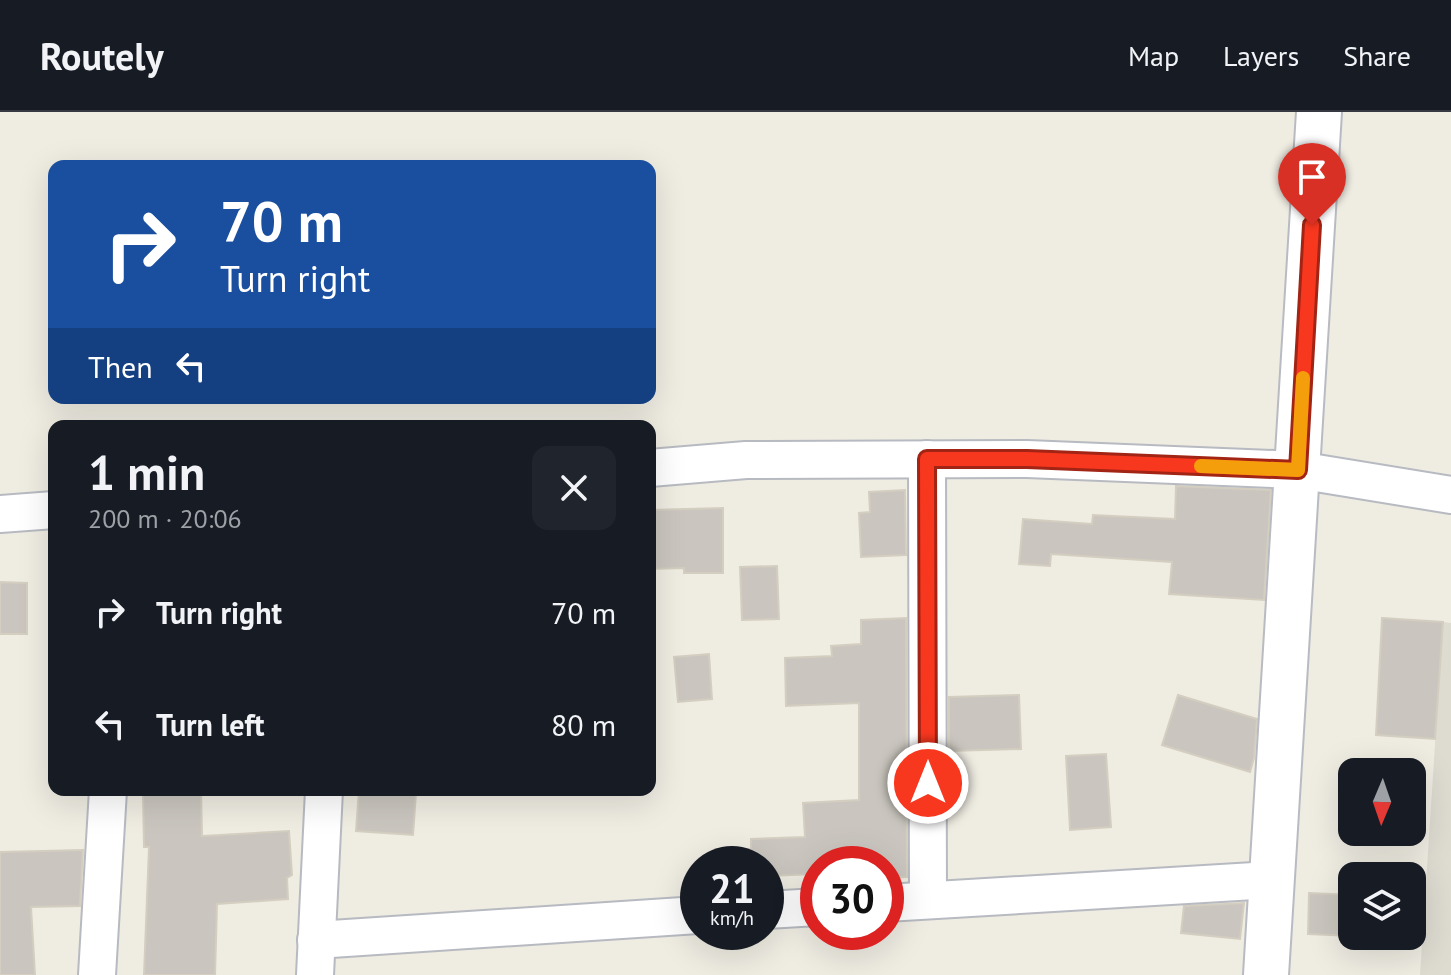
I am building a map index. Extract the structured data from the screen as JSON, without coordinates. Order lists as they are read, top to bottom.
{
  "north": "bottom",
  "page": {
    "header": "Routely",
    "nav": ["Map", "Layers", "Share"],
    "turn": ["70 m", "Turn right"],
    "then": "Then",
    "heading": ["1 min", "200 m · 20:06"],
    "list": [
      {
        "name": "Turn right",
        "value": "70 m"
      },
      {
        "name": "Turn left",
        "value": "80 m"
      }
    ],
    "speed": "21 km/h",
    "limit": "30"
  }
}
